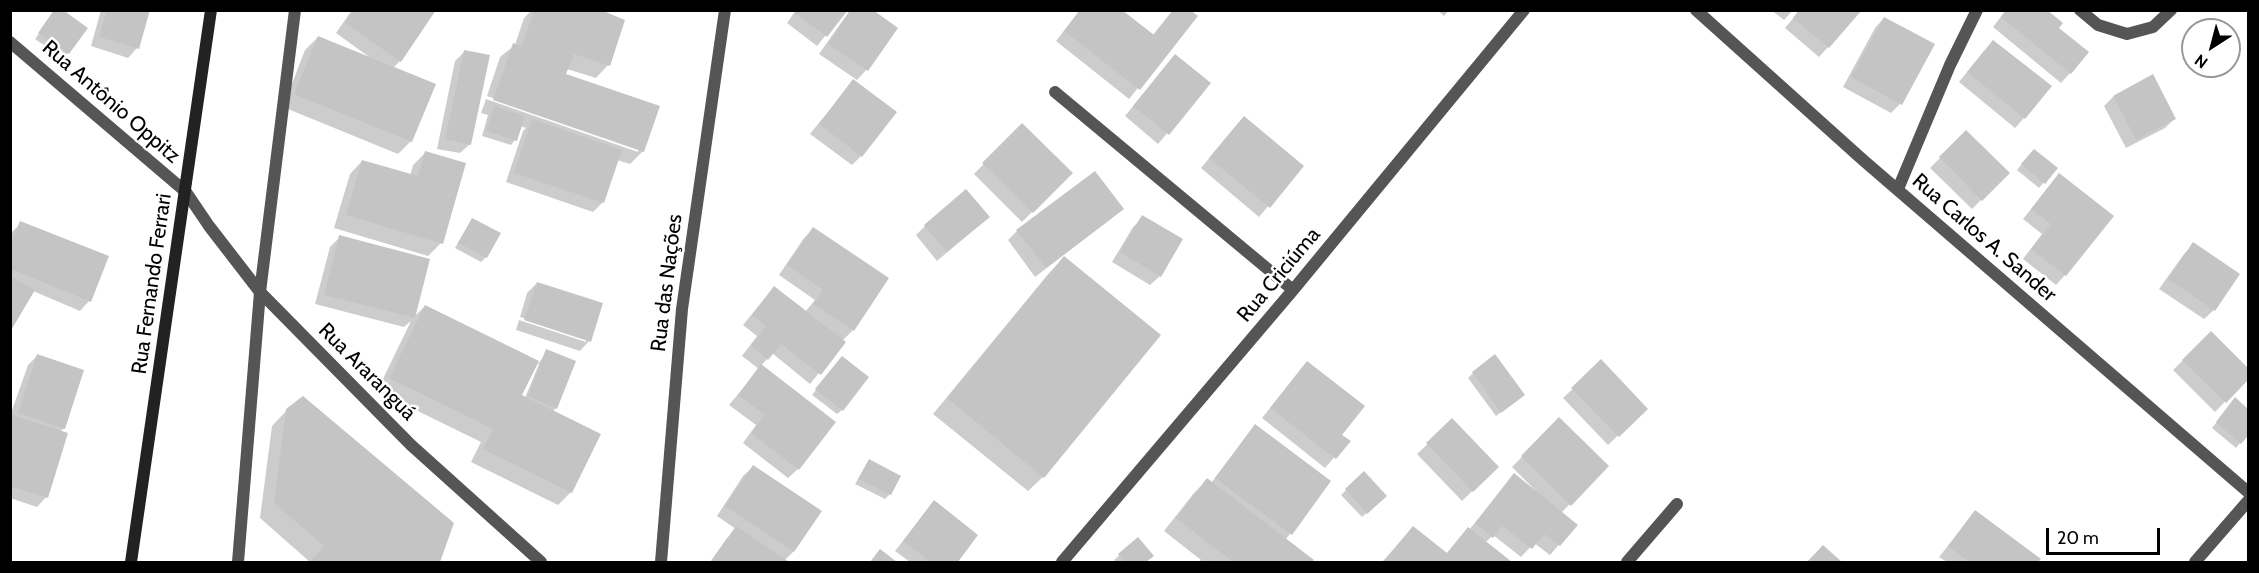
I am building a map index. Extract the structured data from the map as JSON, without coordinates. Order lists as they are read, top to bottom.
{
  "streets": {
    "main road": ["Rua Fernando Ferrari"],
    "street": [
      "Rua Antônio Oppitz",
      "Rua Carlos A. Sander",
      "Rua Criciúma",
      "Rua das Nações",
      "Rua Araranguá"
    ]
  },
  "crossings": [
    ["Rua Antônio Oppitz", "Rua Fernando Ferrari"],
    ["Rua Antônio Oppitz", "Rua Araranguá"],
    ["Rua Fernando Ferrari", "Rua Araranguá"]
  ],
  "scale_bar": "20 m",
  "north": "bottom left"
}
